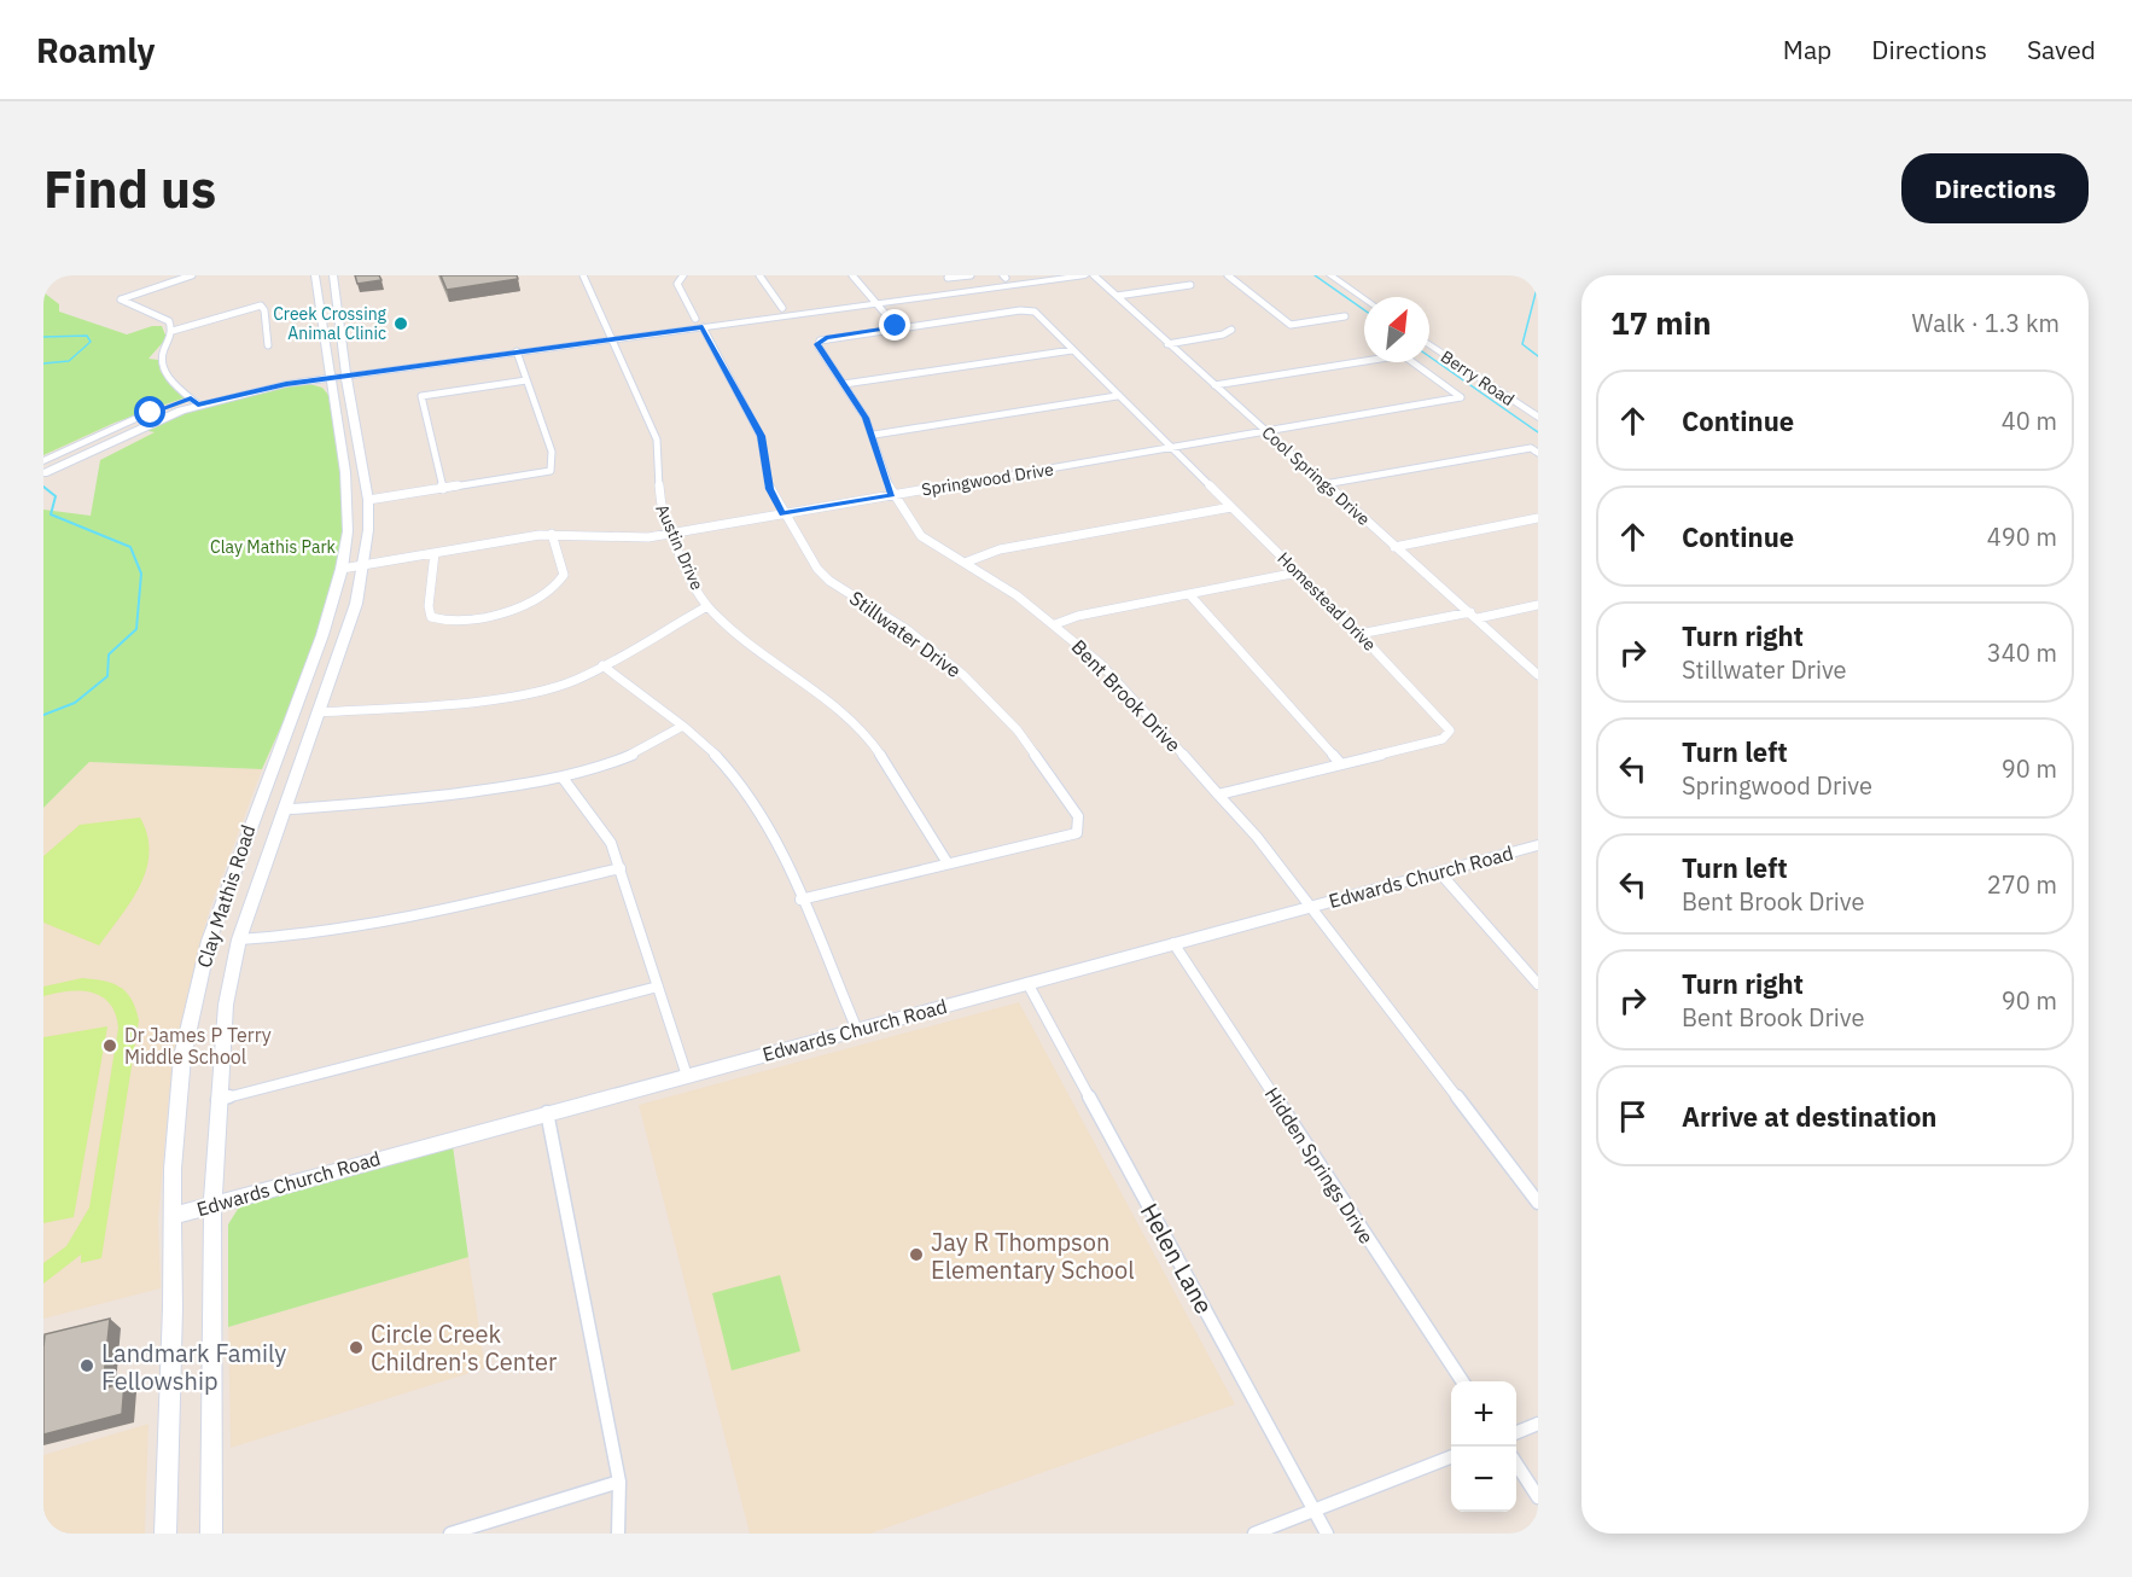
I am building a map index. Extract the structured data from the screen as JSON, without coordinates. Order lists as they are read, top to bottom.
{
  "streets": {
    "main road": ["Berry Road", "Edwards Church Road", "Clay Mathis Road"],
    "street": [
      "Cool Springs Drive",
      "Springwood Drive",
      "Austin Drive",
      "Homestead Drive",
      "Stillwater Drive",
      "Bent Brook Drive",
      "Hidden Springs Drive",
      "Helen Lane"
    ]
  },
  "crossings": [
    ["Cool Springs Drive", "Springwood Drive"],
    ["Springwood Drive", "Austin Drive"],
    ["Springwood Drive", "Homestead Drive"],
    ["Springwood Drive", "Stillwater Drive"],
    ["Springwood Drive", "Bent Brook Drive"],
    ["Springwood Drive", "Clay Mathis Road"],
    ["Austin Drive", "Stillwater Drive"],
    ["Homestead Drive", "Bent Brook Drive"],
    ["Bent Brook Drive", "Edwards Church Road"],
    ["Edwards Church Road", "Clay Mathis Road"],
    ["Edwards Church Road", "Hidden Springs Drive"],
    ["Edwards Church Road", "Helen Lane"]
  ],
  "parks": ["Clay Mathis Park"],
  "places": [
    "Creek Crossing Animal Clinic",
    "Dr James P Terry Middle School",
    "Jay R Thompson Elementary School",
    "Circle Creek Children's Center",
    "Landmark Family Fellowship"
  ],
  "north": "top right",
  "page": {
    "header": "Roamly",
    "nav": ["Map", "Directions", "Saved"],
    "buttons": "Directions",
    "title": "Find us",
    "heading": ["17 min", "Walk · 1.3 km"],
    "list": [
      ["Continue", "40 m"],
      ["Continue", "490 m"],
      ["Turn right", "Stillwater Drive", "340 m"],
      ["Turn left", "Springwood Drive", "90 m"],
      ["Turn left", "Bent Brook Drive", "270 m"],
      ["Turn right", "Bent Brook Drive", "90 m"],
      "Arrive at destination"
    ],
    "map_buttons": ["+", "−"]
  }
}
